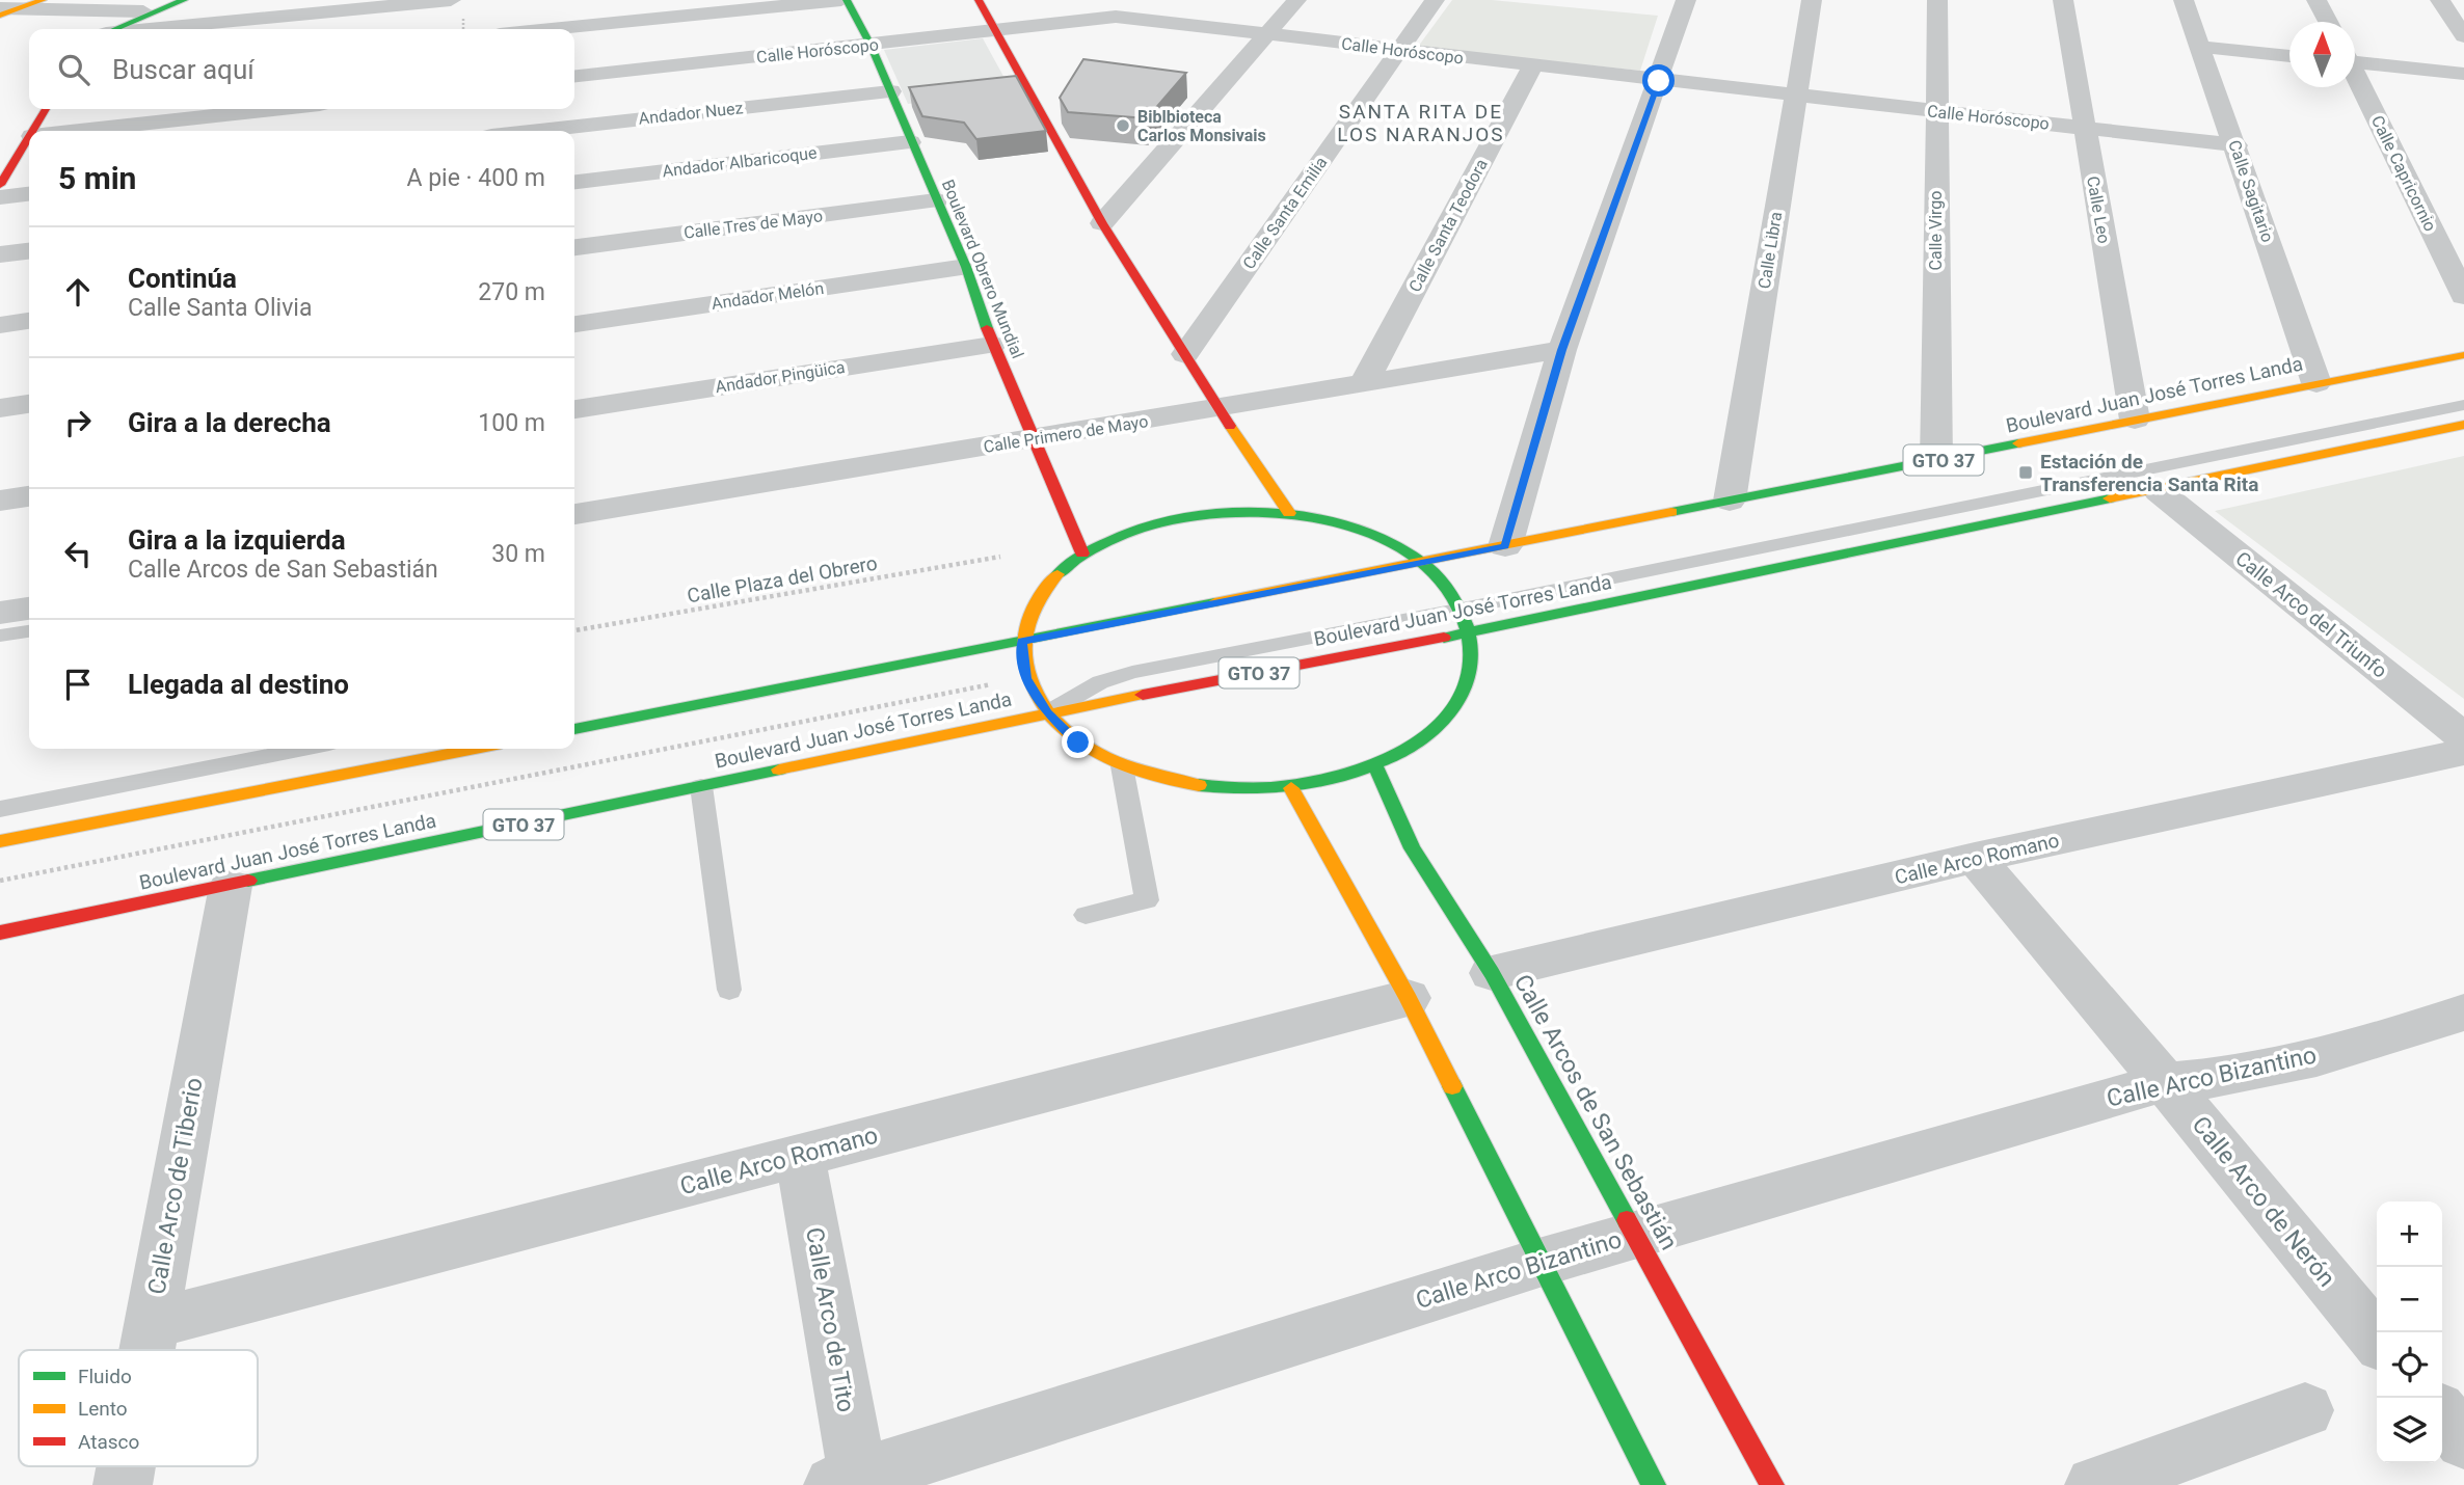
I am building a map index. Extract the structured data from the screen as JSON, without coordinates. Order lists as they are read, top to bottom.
{
  "streets": {
    "street": [
      "Calle Horóscopo",
      "Andador Nuez",
      "Andador Albaricoque",
      "Calle Capricornio",
      "Calle Sagitario",
      "Calle Leo",
      "Calle Santa Emilia",
      "Calle Tres de Mayo",
      "Calle Santa Teodora",
      "Calle Virgo",
      "Calle Libra",
      "Boulevard Obrero Mundial",
      "Andador Melón",
      "Andador Pingüica",
      "Boulevard Juan José Torres Landa",
      "Calle Primero de Mayo",
      "GTO 37",
      "Calle Arco del Triunfo",
      "Calle Arco Romano",
      "Calle Arco Bizantino",
      "Calle Arcos de San Sebastián",
      "Calle Arco de Tiberio",
      "Calle Arco de Nerón",
      "Calle Arco de Tito"
    ],
    "path": ["Calle Plaza del Obrero"]
  },
  "crossings": [
    ["Calle Horóscopo", "Calle Sagitario"],
    ["Calle Horóscopo", "Calle Leo"],
    ["Calle Horóscopo", "Calle Santa Emilia"],
    ["Calle Horóscopo", "Calle Santa Teodora"],
    ["Calle Horóscopo", "Calle Virgo"],
    ["Calle Horóscopo", "Calle Libra"],
    ["Calle Horóscopo", "Boulevard Obrero Mundial"],
    ["Andador Nuez", "Boulevard Obrero Mundial"],
    ["Andador Albaricoque", "Boulevard Obrero Mundial"],
    ["Calle Sagitario", "Boulevard Juan José Torres Landa"],
    ["Calle Leo", "Boulevard Juan José Torres Landa"],
    ["Calle Tres de Mayo", "Boulevard Obrero Mundial"],
    ["Calle Santa Teodora", "Calle Primero de Mayo"],
    ["Calle Virgo", "Boulevard Juan José Torres Landa"],
    ["Calle Libra", "Boulevard Juan José Torres Landa"],
    ["Boulevard Obrero Mundial", "Andador Melón"],
    ["Boulevard Obrero Mundial", "Andador Pingüica"],
    ["Boulevard Obrero Mundial", "Calle Primero de Mayo"],
    ["Boulevard Juan José Torres Landa", "Calle Arco del Triunfo"],
    ["Boulevard Juan José Torres Landa", "Calle Arco de Tiberio"],
    ["Calle Arco Romano", "Calle Arcos de San Sebastián"],
    ["Calle Arco Romano", "Calle Arco de Tiberio"],
    ["Calle Arco Romano", "Calle Arco de Nerón"],
    ["Calle Arco Romano", "Calle Arco de Tito"],
    ["Calle Arco Bizantino", "Calle Arcos de San Sebastián"],
    ["Calle Arco Bizantino", "Calle Arco de Nerón"],
    ["Calle Arco Bizantino", "Calle Arco de Tito"]
  ],
  "districts": ["SANTA RITA DE LOS NARANJOS"],
  "places": {
    "other": ["Biblbioteca Carlos Monsivais"],
    "transit": ["Estación de Transferencia Santa Rita"]
  },
  "legend": ["Fluido", "Lento", "Atasco"],
  "north": "top",
  "page": {
    "search": "Buscar aquí",
    "heading": ["5 min", "A pie · 400 m"],
    "list": [
      ["Continúa", "Calle Santa Olivia", "270 m"],
      ["Gira a la derecha", "100 m"],
      ["Gira a la izquierda", "Calle Arcos de San Sebastián", "30 m"],
      "Llegada al destino"
    ],
    "map_buttons": ["+", "−"]
  }
}
